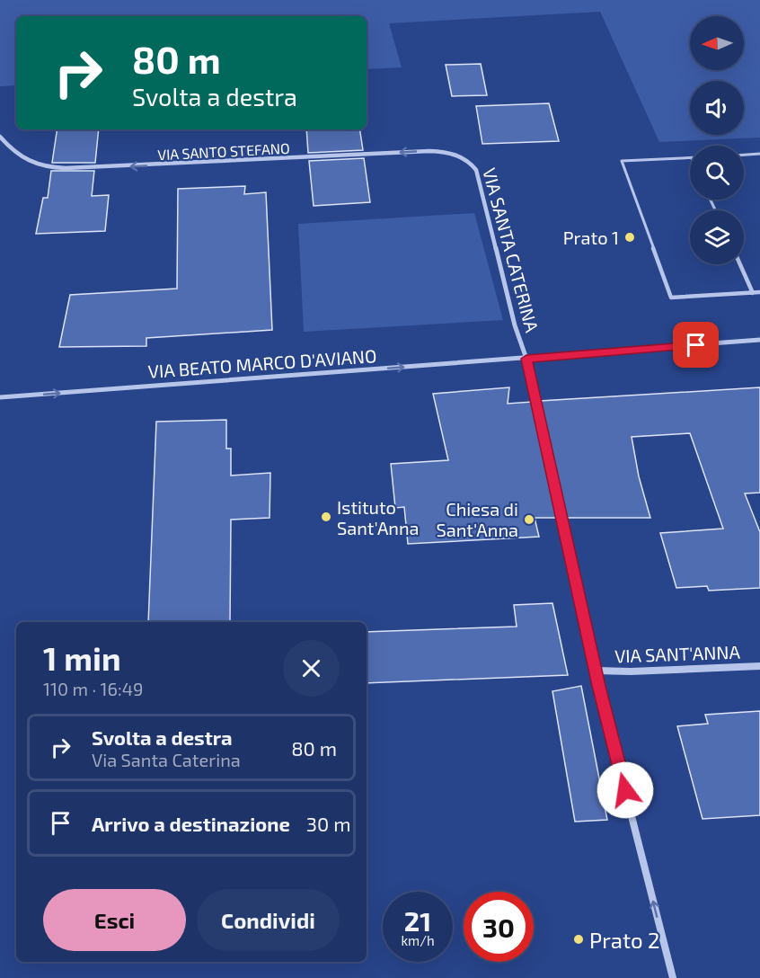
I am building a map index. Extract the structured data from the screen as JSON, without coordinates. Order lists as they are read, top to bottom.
{
  "streets": {
    "street": [
      "VIA SANTO STEFANO",
      "VIA SANTA CATERINA",
      "VIA BEATO MARCO D'AVIANO",
      "VIA SANT'ANNA"
    ]
  },
  "crossings": [
    ["VIA SANTO STEFANO", "VIA SANTA CATERINA"],
    ["VIA SANTA CATERINA", "VIA BEATO MARCO D'AVIANO"],
    ["VIA SANTA CATERINA", "VIA SANT'ANNA"]
  ],
  "one_way": ["VIA SANTO STEFANO", "VIA BEATO MARCO D'AVIANO"],
  "places": [
    "Prato 1",
    "Istituto Sant'Anna",
    "Chiesa di Sant'Anna",
    "Prato 2"
  ],
  "north": "left",
  "page": {
    "turn": ["80 m", "Svolta a destra"],
    "heading": ["1 min", "110 m · 16:49"],
    "list": [
      {
        "name": "Svolta a destra",
        "note": "Via Santa Caterina",
        "value": "80 m"
      },
      {
        "name": "Arrivo a destinazione",
        "value": "30 m"
      }
    ],
    "buttons": ["Esci", "Condividi"],
    "speed": "21 km/h",
    "limit": "30"
  }
}
